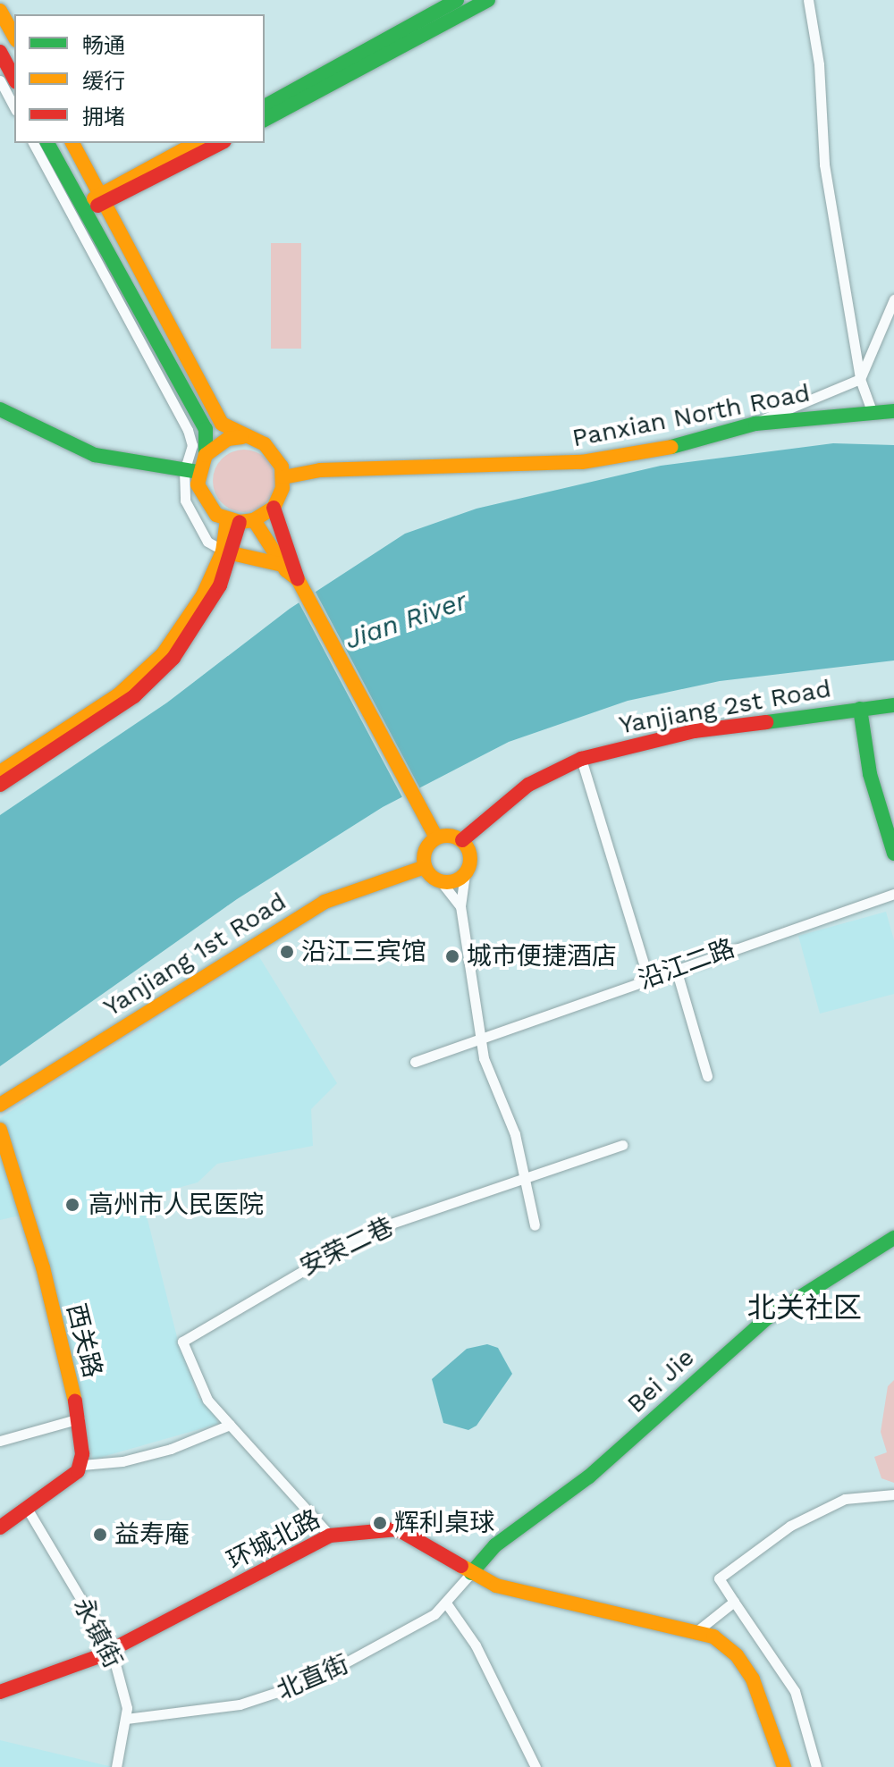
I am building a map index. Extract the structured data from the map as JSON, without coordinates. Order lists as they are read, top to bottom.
{
  "streets": {
    "street": [
      "Panxian North Road",
      "Yanjiang 2st Road",
      "Yanjiang 1st Road",
      "沿江二路",
      "安荣二巷",
      "西关路",
      "Bei Jie",
      "环城北路",
      "永镇街",
      "北直街"
    ]
  },
  "crossings": [
    ["Yanjiang 2st Road", "Yanjiang 1st Road"],
    ["Bei Jie", "环城北路"],
    ["Bei Jie", "北直街"],
    ["环城北路", "永镇街"],
    ["环城北路", "北直街"],
    ["永镇街", "北直街"]
  ],
  "districts": ["北关社区"],
  "water": ["Jian River"],
  "places": [
    "沿江三宾馆",
    "城市便捷酒店",
    "高州市人民医院",
    "辉利桌球",
    "益寿庵"
  ],
  "legend": ["畅通", "缓行", "拥堵"]
}
